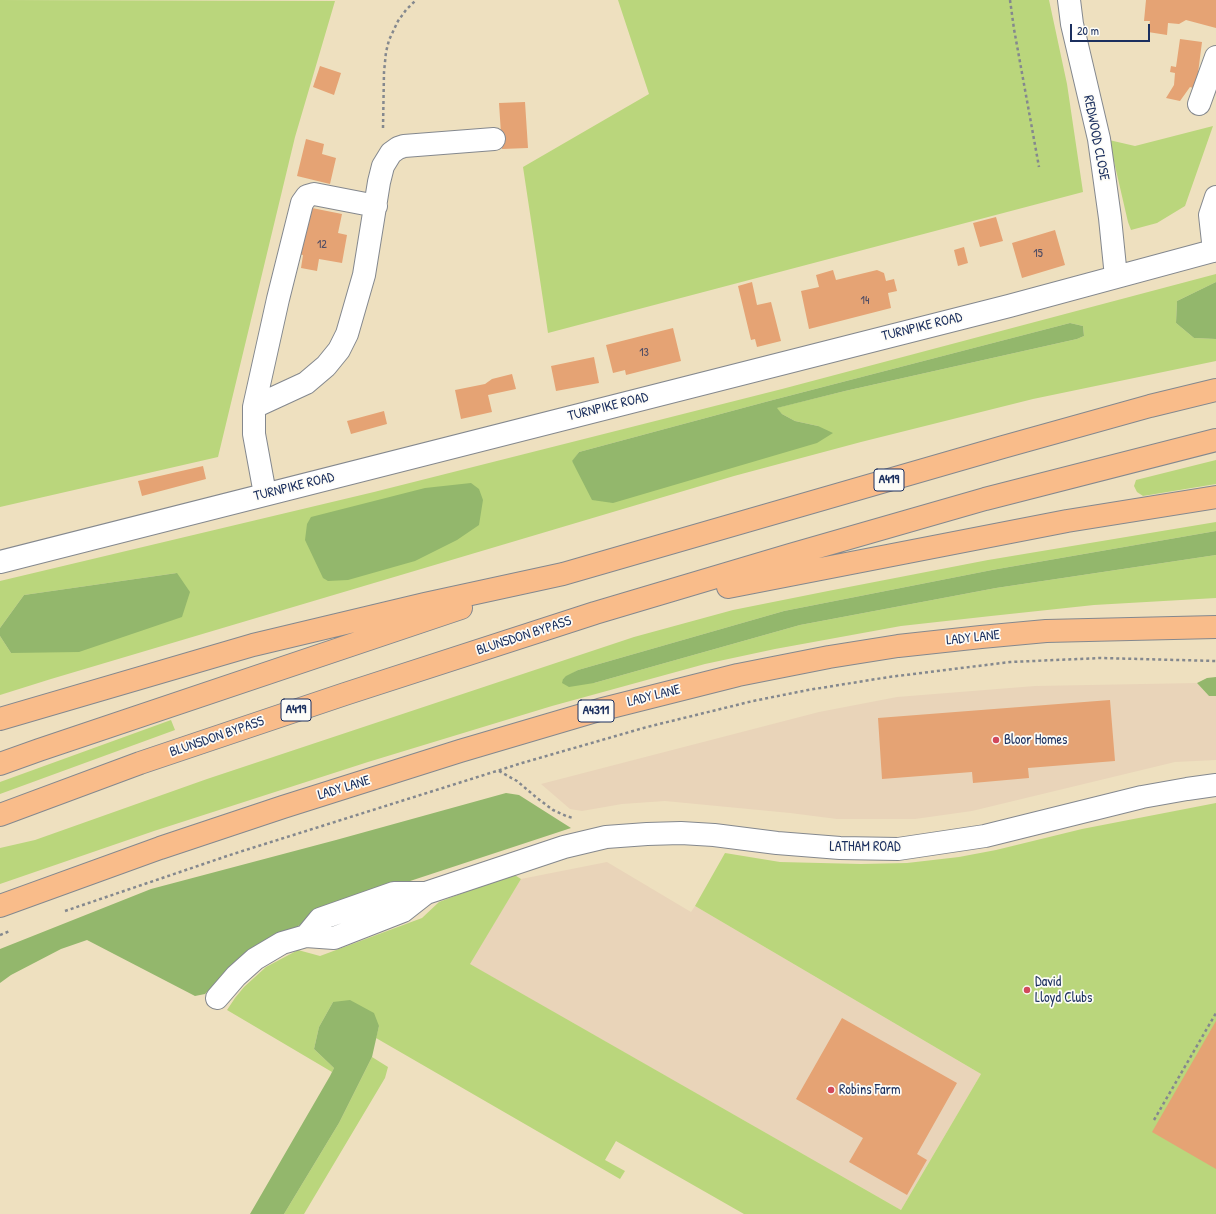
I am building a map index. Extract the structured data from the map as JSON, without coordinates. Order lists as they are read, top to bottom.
{
  "streets": {
    "main road": [
      "A419",
      "BLUNSDON BYPASS",
      "LADY LANE",
      "A4311"
    ],
    "street": ["REDWOOD CLOSE", "TURNPIKE ROAD", "LATHAM ROAD"]
  },
  "crossings": [
    ["REDWOOD CLOSE", "TURNPIKE ROAD"],
    ["A419", "BLUNSDON BYPASS"]
  ],
  "places": ["Bloor Homes", "David Lloyd Clubs", "Robins Farm"],
  "house_numbers": [
    "12",
    "15",
    "14",
    "13"
  ],
  "scale_bar": "20 m"
}
